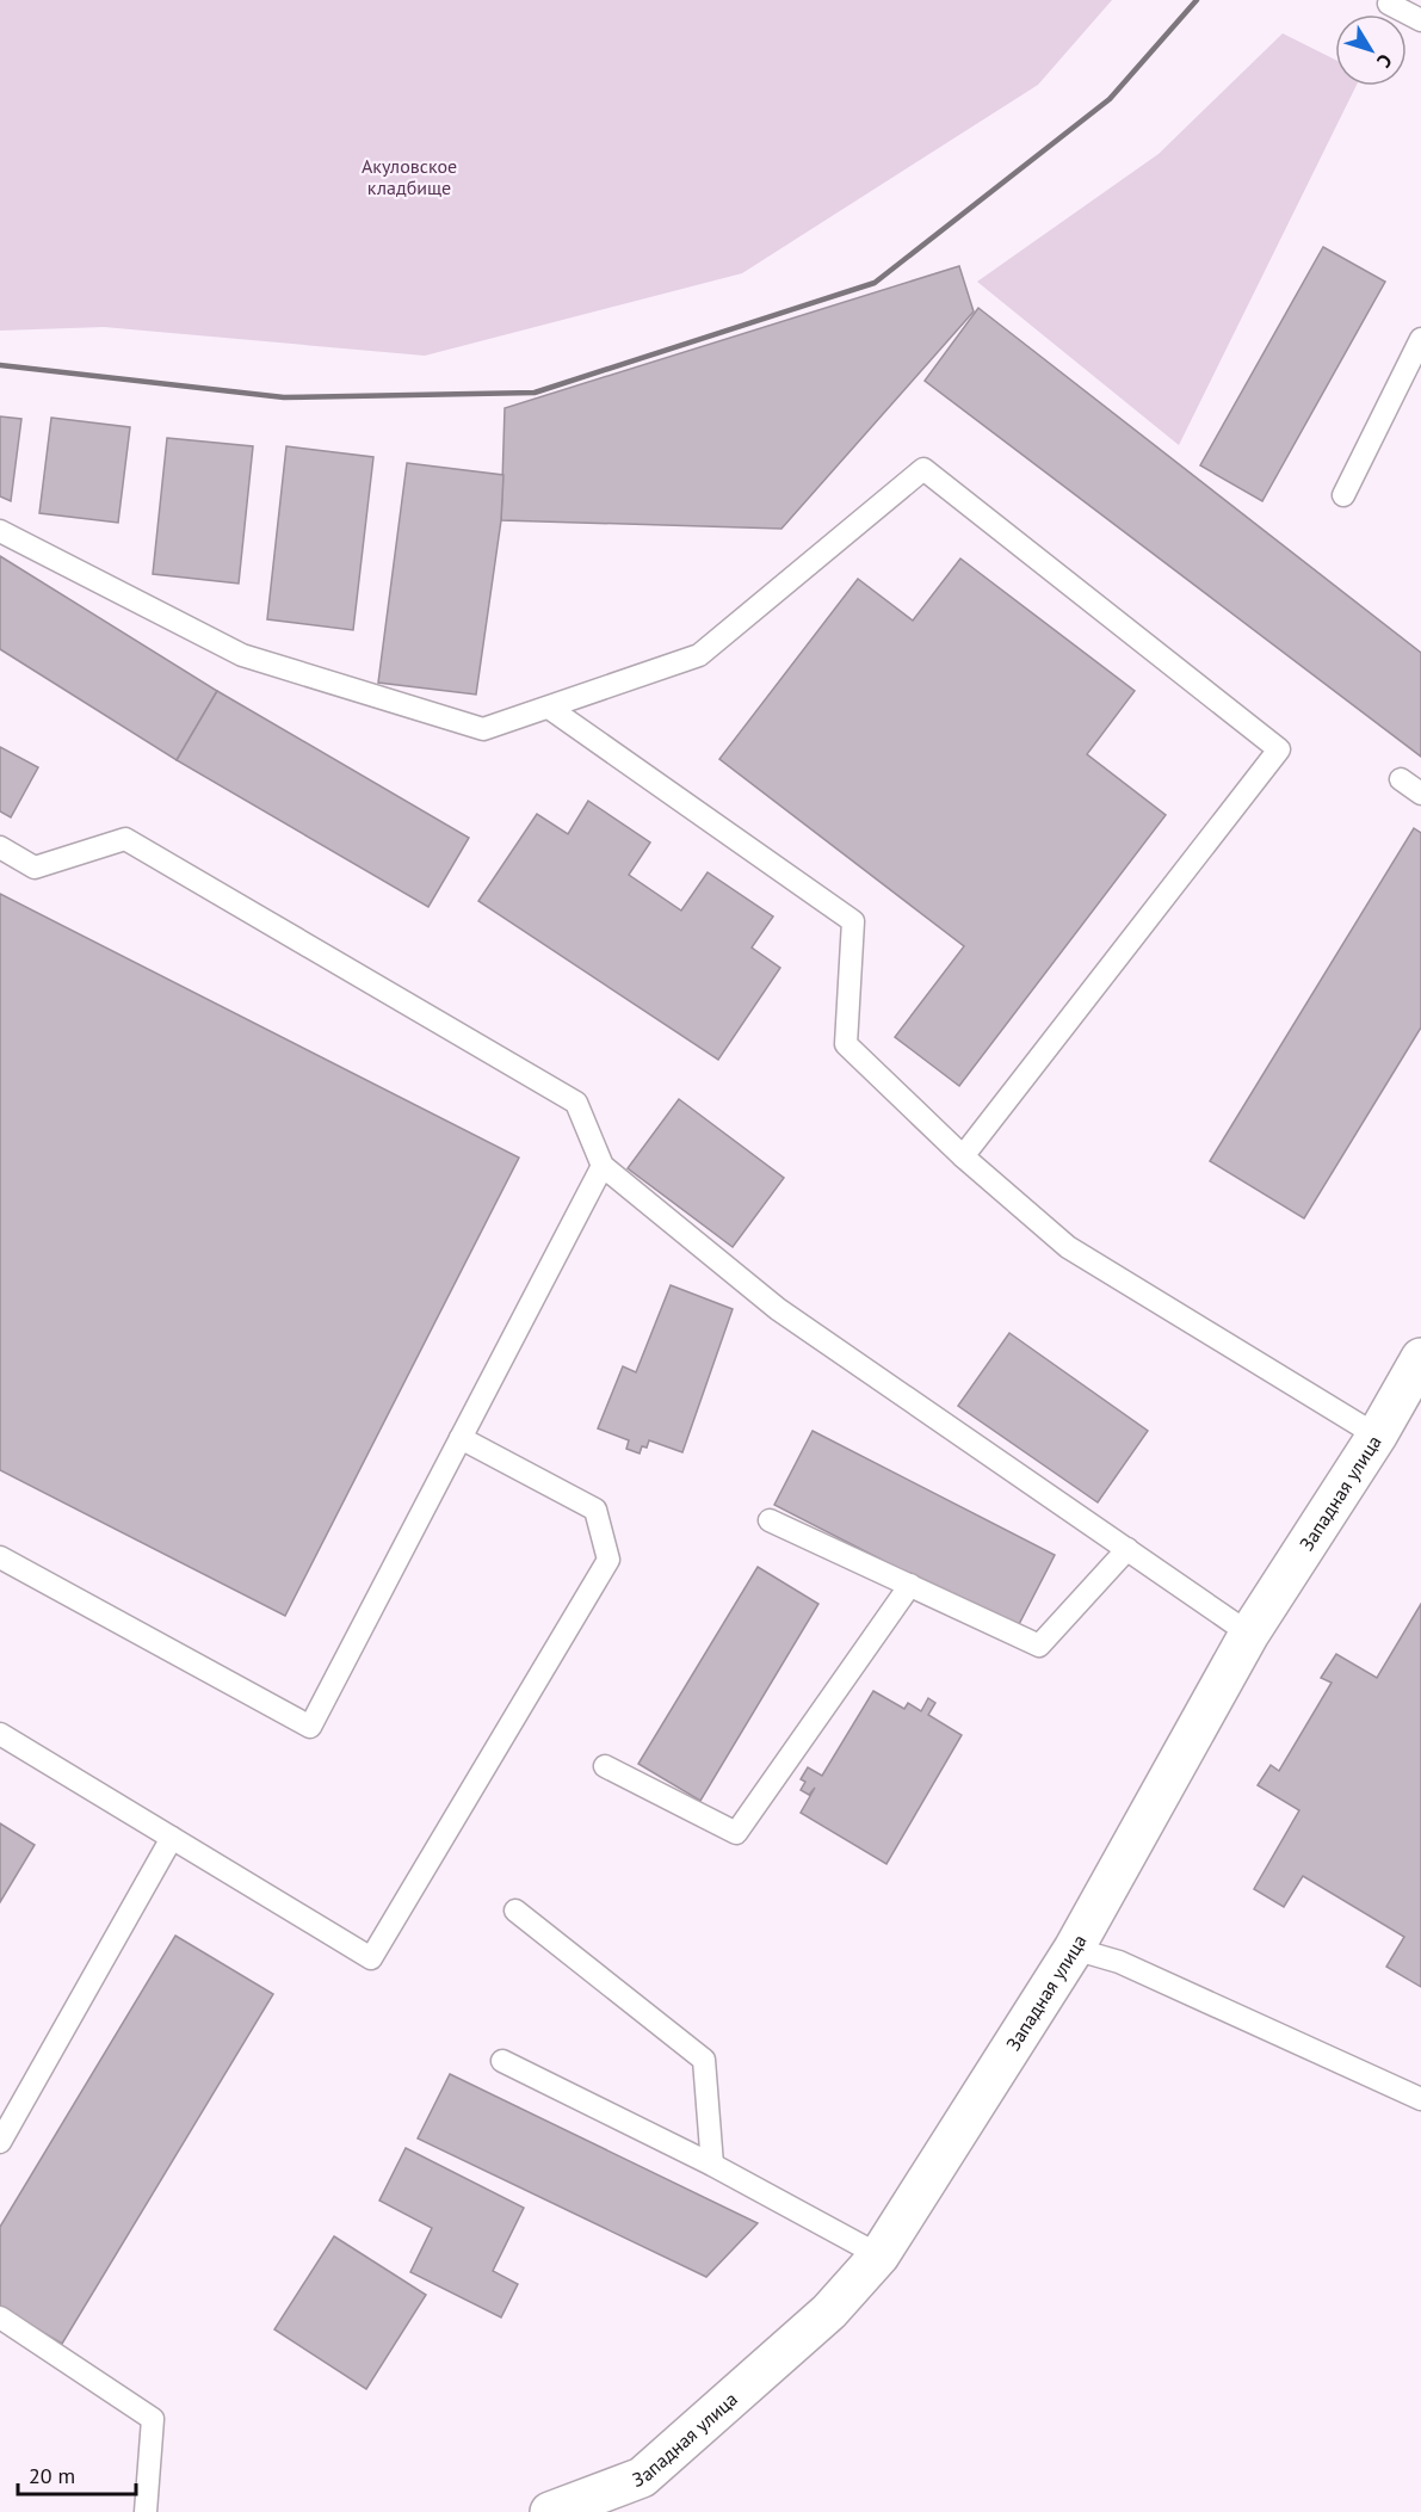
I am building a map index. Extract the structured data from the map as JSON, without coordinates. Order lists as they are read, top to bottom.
{
  "streets": {
    "street": ["Западная улица"]
  },
  "parks": ["Акуловское кладбище"],
  "scale_bar": "20 m",
  "north": "bottom right"
}
